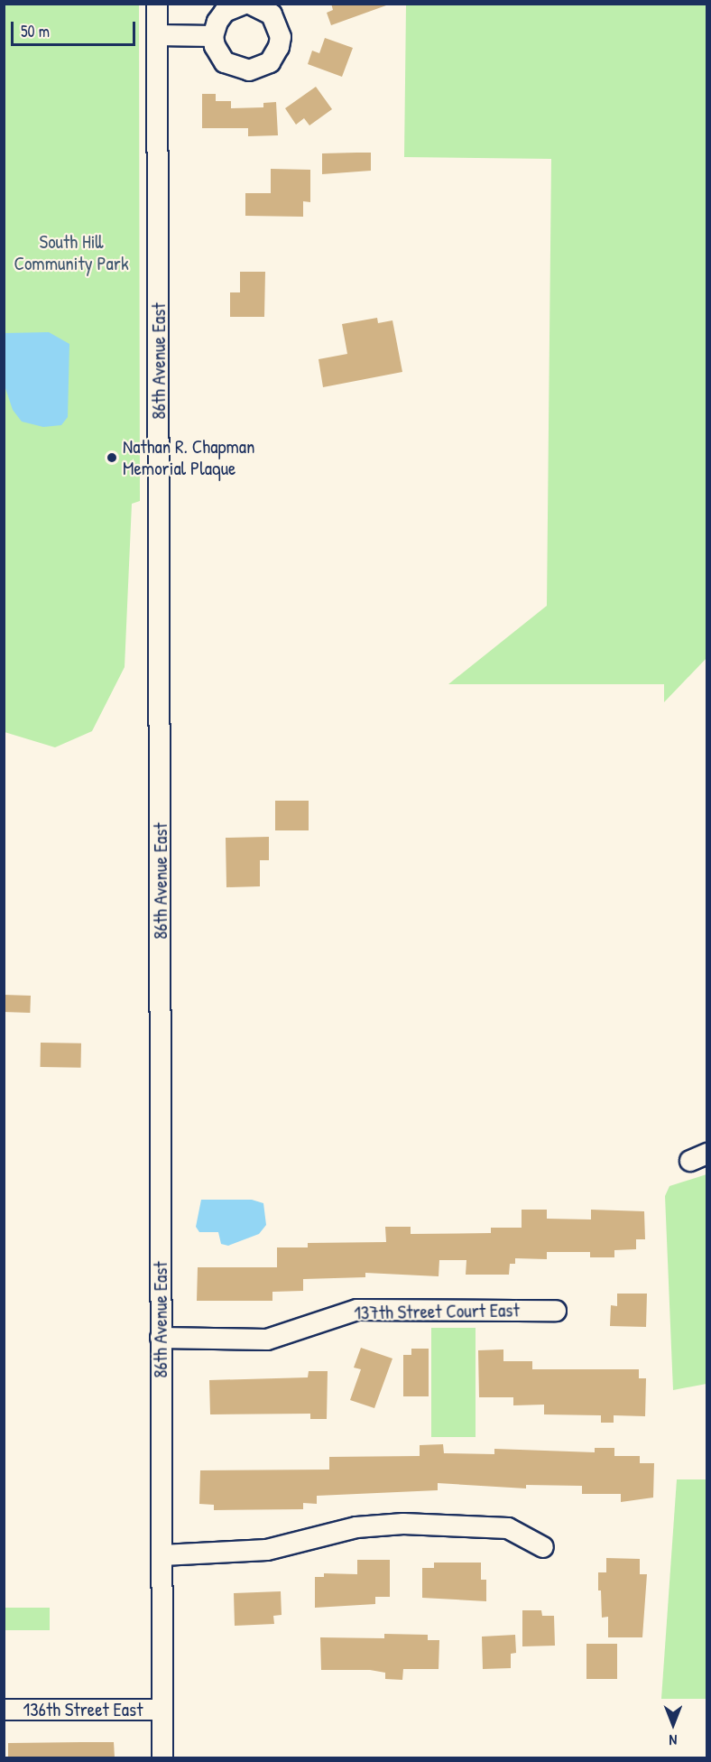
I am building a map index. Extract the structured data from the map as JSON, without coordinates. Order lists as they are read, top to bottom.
{
  "streets": {
    "street": ["86th Avenue East", "137th Street Court East", "136th Street East"]
  },
  "crossings": [
    ["86th Avenue East", "137th Street Court East"],
    ["86th Avenue East", "136th Street East"]
  ],
  "parks": ["South Hill Community Park"],
  "places": ["Nathan R. Chapman Memorial Plaque"],
  "scale_bar": "50 m",
  "north": "bottom"
}
